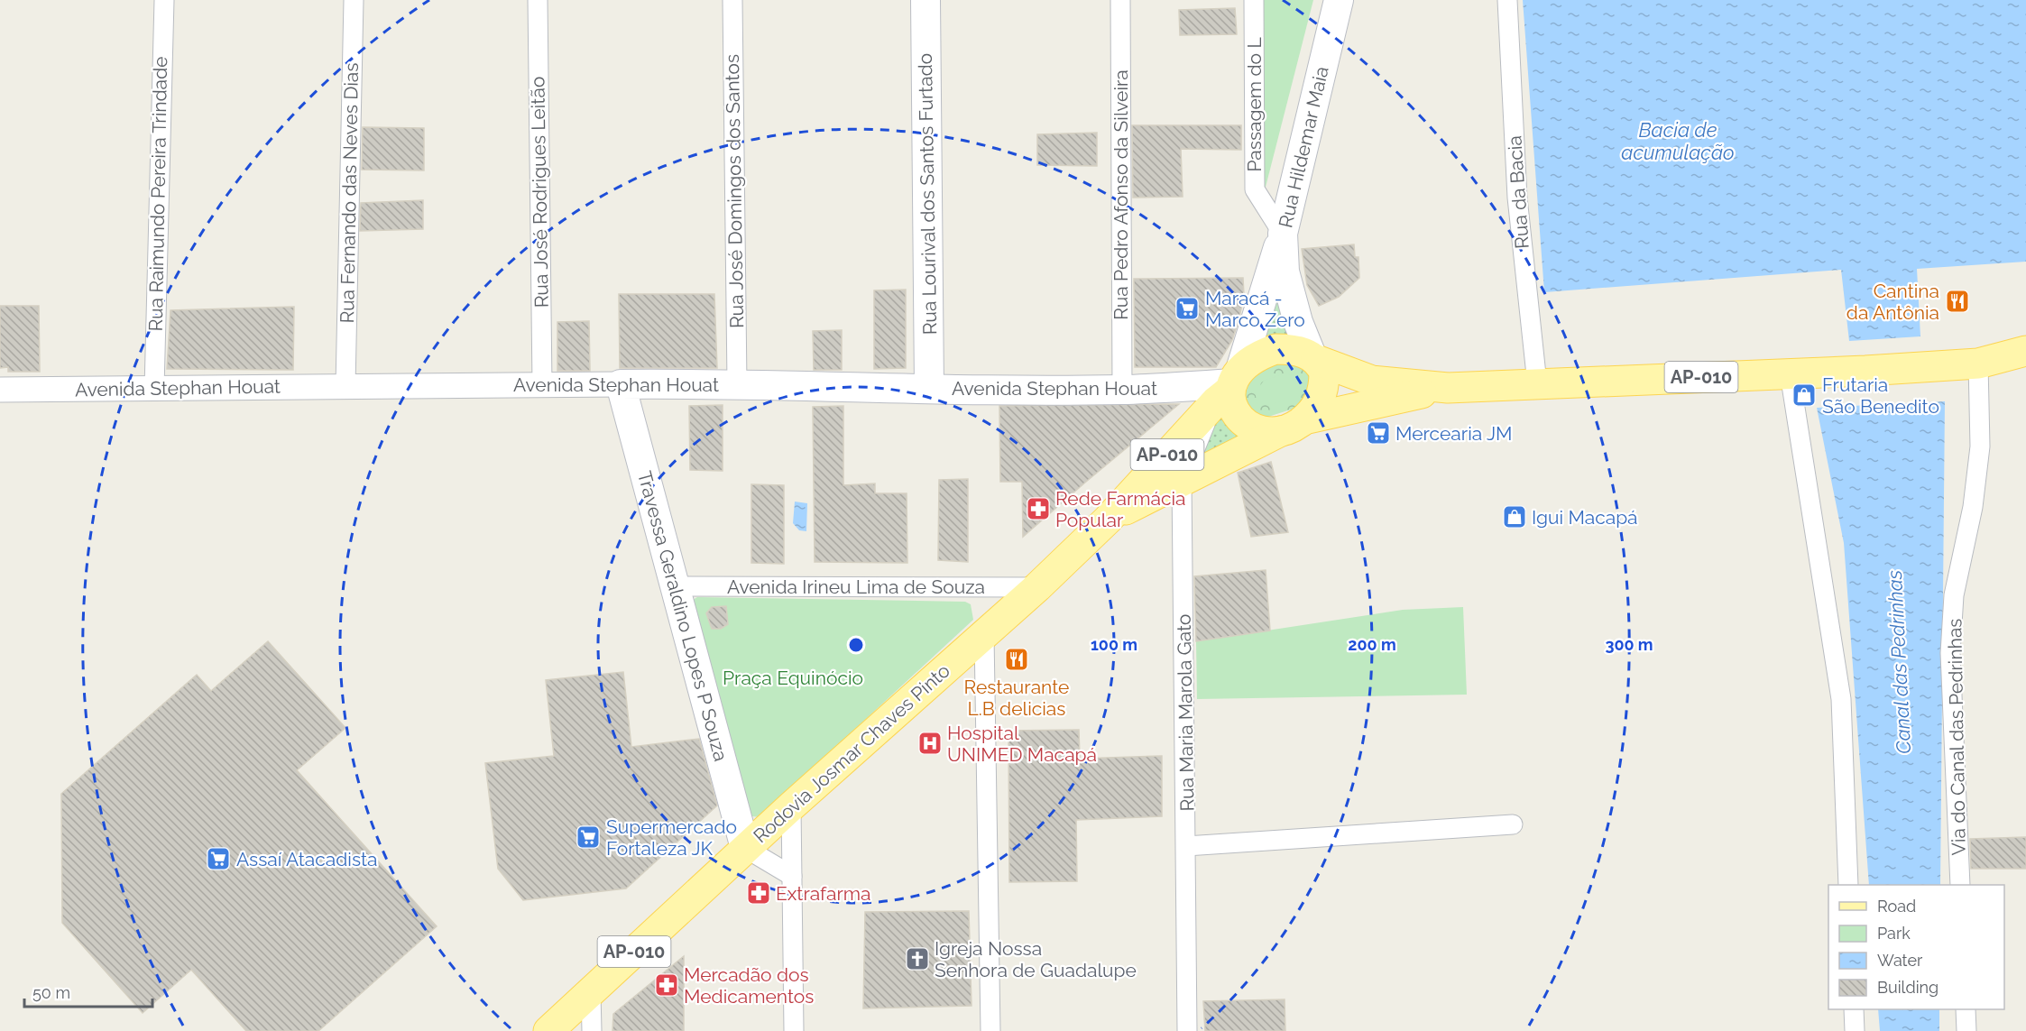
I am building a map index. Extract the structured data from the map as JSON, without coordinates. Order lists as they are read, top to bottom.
{
  "streets": {
    "main road": [
      "Rua Hildemar Maia",
      "Rua Lourival dos Santos Furtado",
      "AP-010",
      "Avenida Stephan Houat",
      "Travessa Geraldino Lopes P Souza",
      "Rodovia Josmar Chaves Pinto"
    ],
    "street": [
      "Passagem do L",
      "Rua José Domingos dos Santos",
      "Rua José Rodrigues Leitão",
      "Rua da Bacia",
      "Rua Fernando das Neves Dias",
      "Rua Raimundo Pereira Trindade",
      "Rua Pedro Afonso da Silveira",
      "Avenida Irineu Lima de Souza",
      "Rua Maria Marola Gato",
      "Via do Canal das Pedrinhas"
    ]
  },
  "crossings": [
    ["Passagem do L", "Rua Hildemar Maia"],
    ["Rua Hildemar Maia", "AP-010"],
    ["Rua Hildemar Maia", "Avenida Stephan Houat"],
    ["Rua Hildemar Maia", "Rua Maria Marola Gato"],
    ["Rua Hildemar Maia", "Rodovia Josmar Chaves Pinto"],
    ["Rua José Domingos dos Santos", "Avenida Stephan Houat"],
    ["Rua José Rodrigues Leitão", "Avenida Stephan Houat"],
    ["Rua da Bacia", "Rodovia Josmar Chaves Pinto"],
    ["Rua Fernando das Neves Dias", "Avenida Stephan Houat"],
    ["Rua Raimundo Pereira Trindade", "Avenida Stephan Houat"],
    ["Rua Lourival dos Santos Furtado", "Avenida Stephan Houat"],
    ["Rua Pedro Afonso da Silveira", "Avenida Stephan Houat"],
    ["AP-010", "Avenida Stephan Houat"],
    ["AP-010", "Rua Maria Marola Gato"],
    ["AP-010", "Rodovia Josmar Chaves Pinto"],
    ["Avenida Stephan Houat", "Travessa Geraldino Lopes P Souza"],
    ["Avenida Stephan Houat", "Rua Maria Marola Gato"],
    ["Avenida Stephan Houat", "Rodovia Josmar Chaves Pinto"],
    ["Avenida Irineu Lima de Souza", "Travessa Geraldino Lopes P Souza"],
    ["Avenida Irineu Lima de Souza", "Rodovia Josmar Chaves Pinto"],
    ["Travessa Geraldino Lopes P Souza", "Rodovia Josmar Chaves Pinto"],
    ["Rua Maria Marola Gato", "Rodovia Josmar Chaves Pinto"],
    ["Via do Canal das Pedrinhas", "Rodovia Josmar Chaves Pinto"]
  ],
  "water": ["Bacia de acumulação", "Canal das Pedrinhas"],
  "parks": ["Praça Equinócio"],
  "places": {
    "restaurant": ["Cantina da Antônia", "Restaurante L.B delicias"],
    "supermarket": [
      "Maracá - Marco Zero",
      "Mercearia JM",
      "Supermercado Fortaleza JK",
      "Assaí Atacadista"
    ],
    "shop": ["Frutaria São Benedito", "Igui Macapá"],
    "pharmacy": ["Rede Farmácia Popular", "Extrafarma", "Mercadão dos Medicamentos"],
    "hospital": ["Hospital UNIMED Macapá"],
    "church": ["Igreja Nossa Senhora de Guadalupe"]
  },
  "legend": [
    "Road",
    "Park",
    "Water",
    "Building"
  ],
  "scale_bar": "50 m",
  "rings": ["100 m", "200 m", "300 m"]
}
